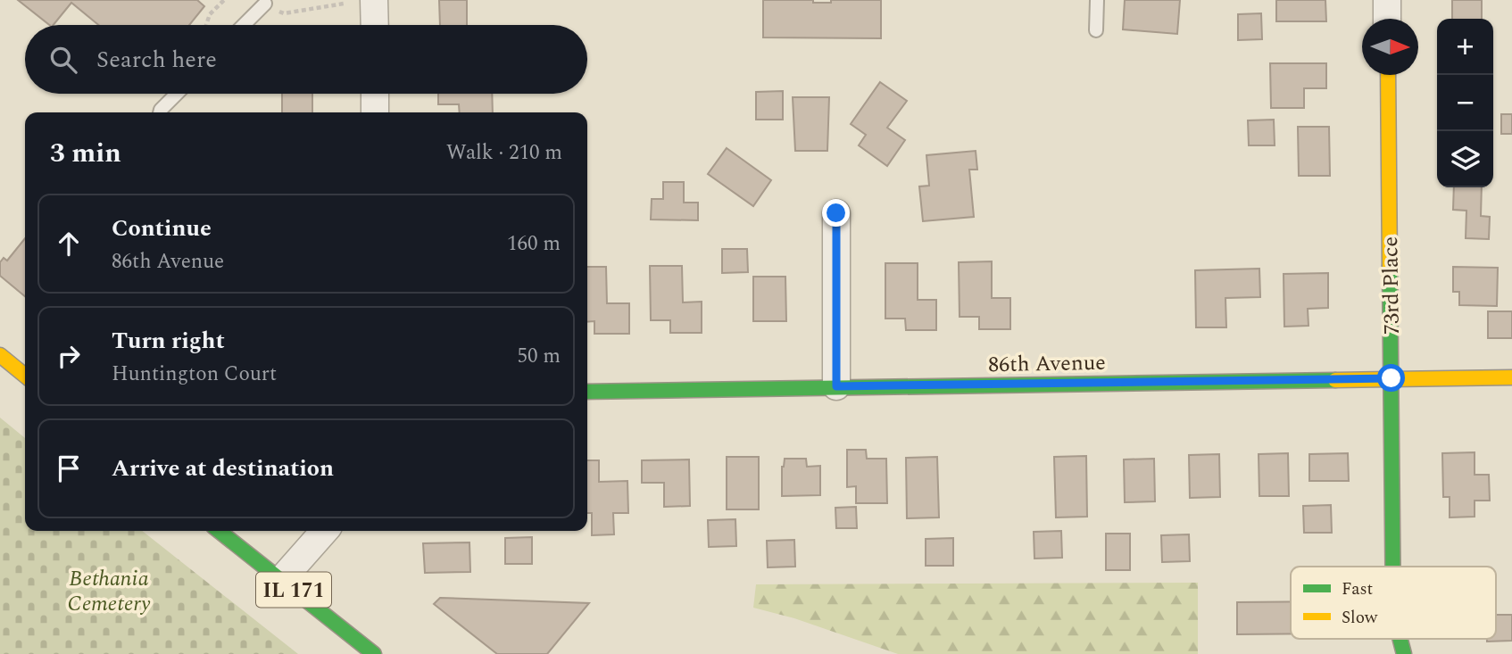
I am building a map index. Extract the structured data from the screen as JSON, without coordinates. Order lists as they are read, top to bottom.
{
  "streets": {
    "street": ["73rd Place", "86th Avenue", "IL 171"]
  },
  "crossings": [
    ["73rd Place", "86th Avenue"]
  ],
  "parks": ["Bethania Cemetery"],
  "legend": ["Fast", "Slow"],
  "north": "right",
  "page": {
    "map_buttons": ["+", "−"],
    "search": "Search here",
    "heading": ["3 min", "Walk · 210 m"],
    "list": [
      ["Continue", "86th Avenue", "160 m"],
      ["Turn right", "Huntington Court", "50 m"],
      "Arrive at destination"
    ]
  }
}
